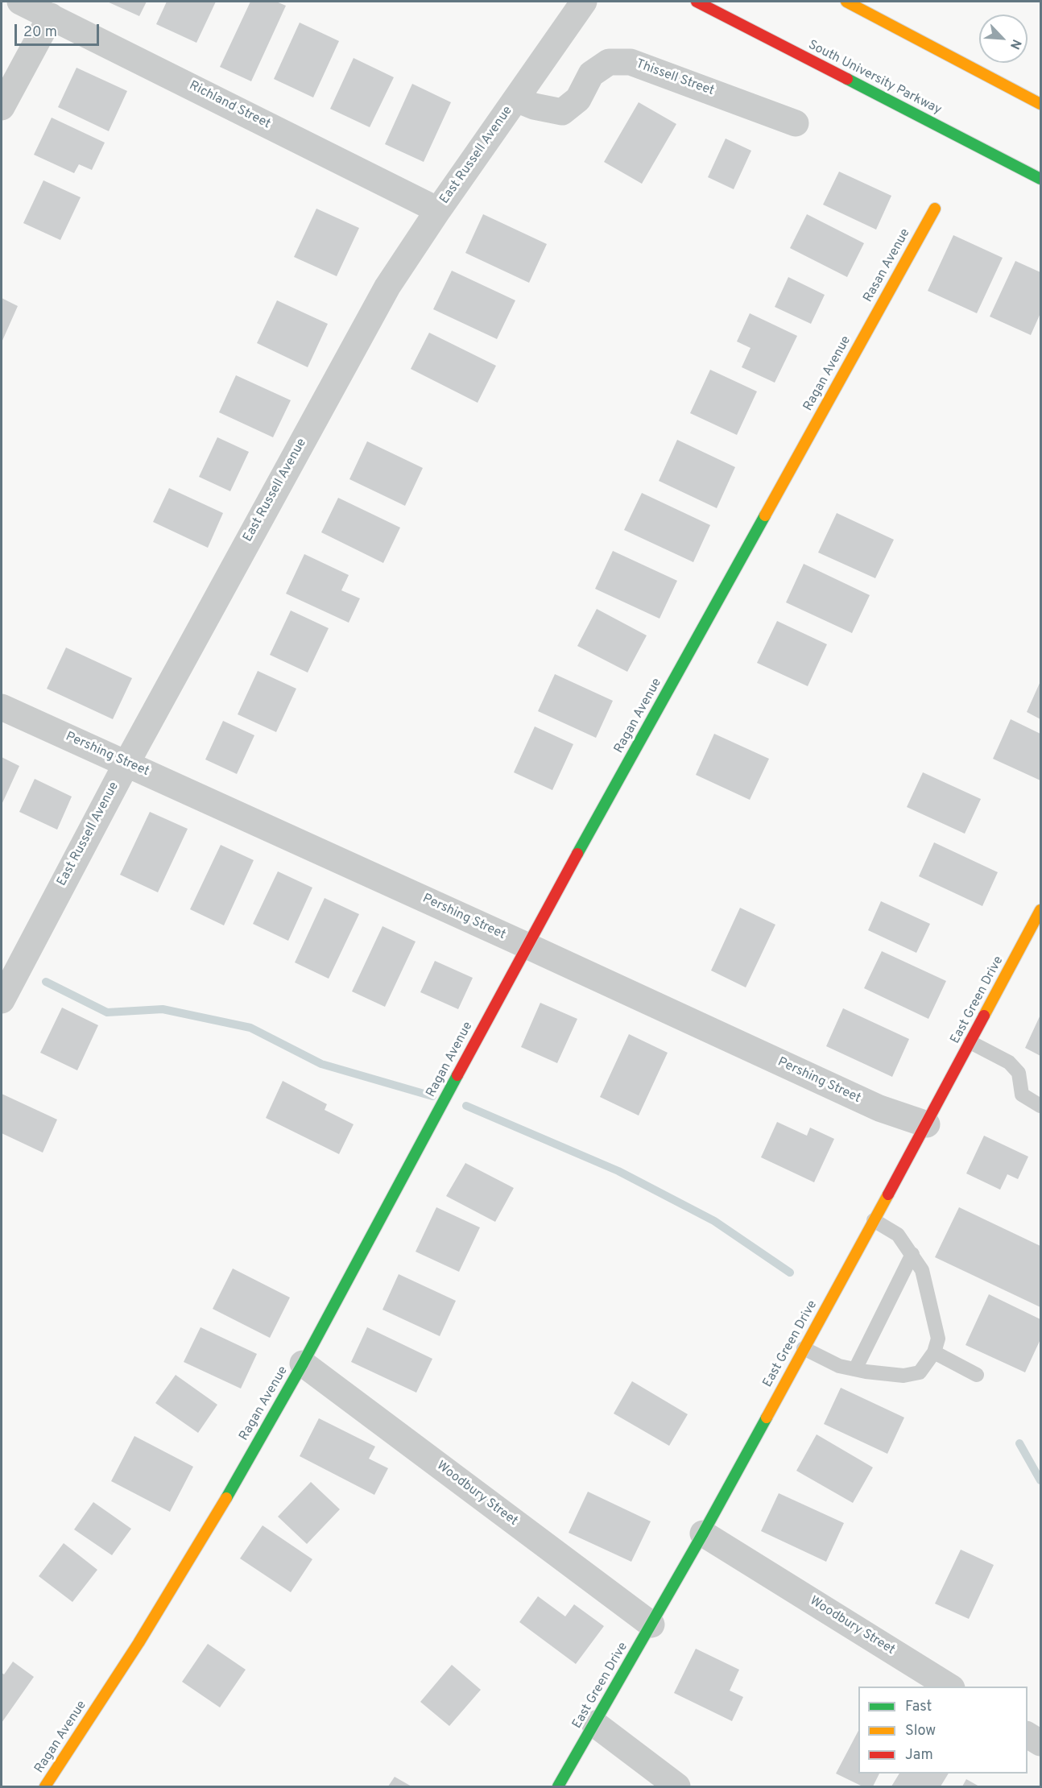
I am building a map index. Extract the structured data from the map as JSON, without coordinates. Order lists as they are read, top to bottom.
{
  "streets": {
    "street": [
      "Thissell Street",
      "South University Parkway",
      "Richland Street",
      "East Russell Avenue",
      "Rasan Avenue",
      "Ragan Avenue",
      "Pershing Street",
      "East Green Drive",
      "Woodbury Street"
    ]
  },
  "crossings": [
    ["Thissell Street", "East Russell Avenue"],
    ["Richland Street", "East Russell Avenue"],
    ["East Russell Avenue", "Pershing Street"],
    ["Rasan Avenue", "Ragan Avenue"],
    ["Ragan Avenue", "Pershing Street"],
    ["Ragan Avenue", "Woodbury Street"],
    ["Pershing Street", "East Green Drive"],
    ["East Green Drive", "Woodbury Street"]
  ],
  "legend": ["Fast", "Slow", "Jam"],
  "scale_bar": "20 m",
  "north": "bottom right"
}
